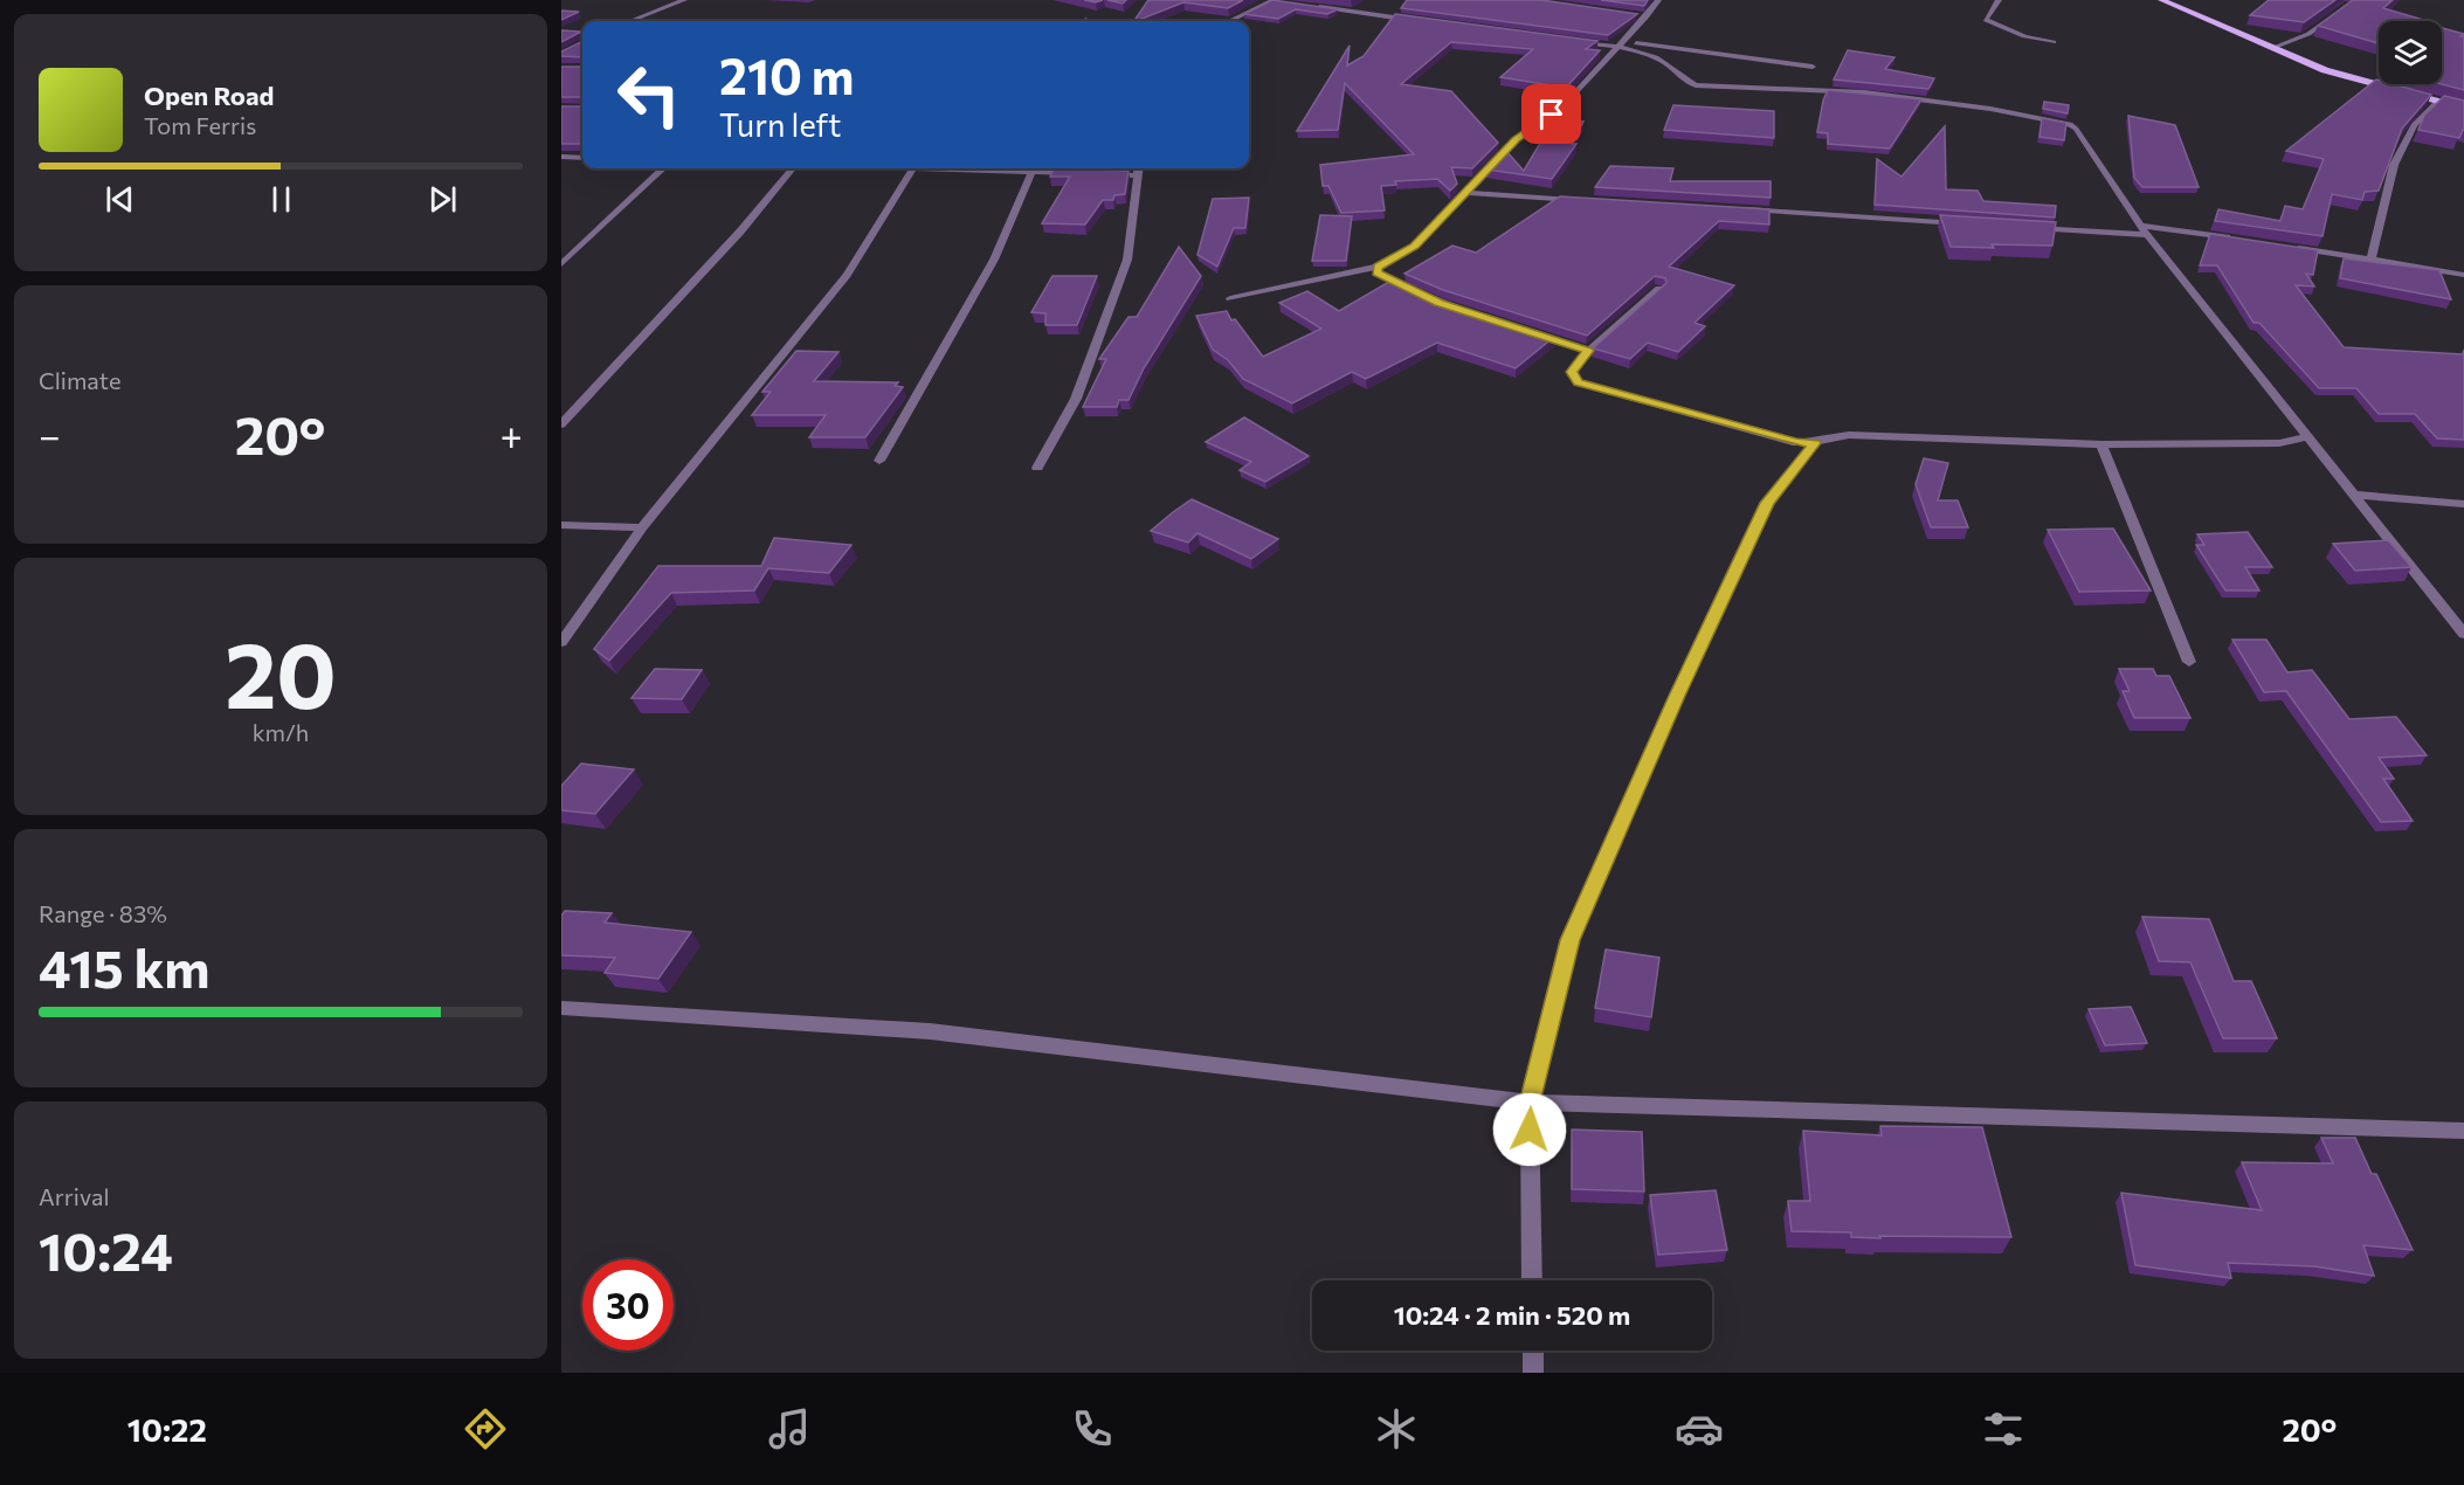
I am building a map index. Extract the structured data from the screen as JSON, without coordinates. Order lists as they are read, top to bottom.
{
  "page": {
    "turn": ["210 m", "Turn left"],
    "song": ["Open Road", "Tom Ferris"],
    "tile": [
      "Climate",
      ["20", "km/h"],
      ["Range · 83%", "415 km"],
      ["Arrival", "10:24"]
    ],
    "heat": ["−", "20°", "+"],
    "limit": "30",
    "trip": "10:24 · 2 min · 520 m",
    "tabs": ["10:22", "20°"]
  }
}
